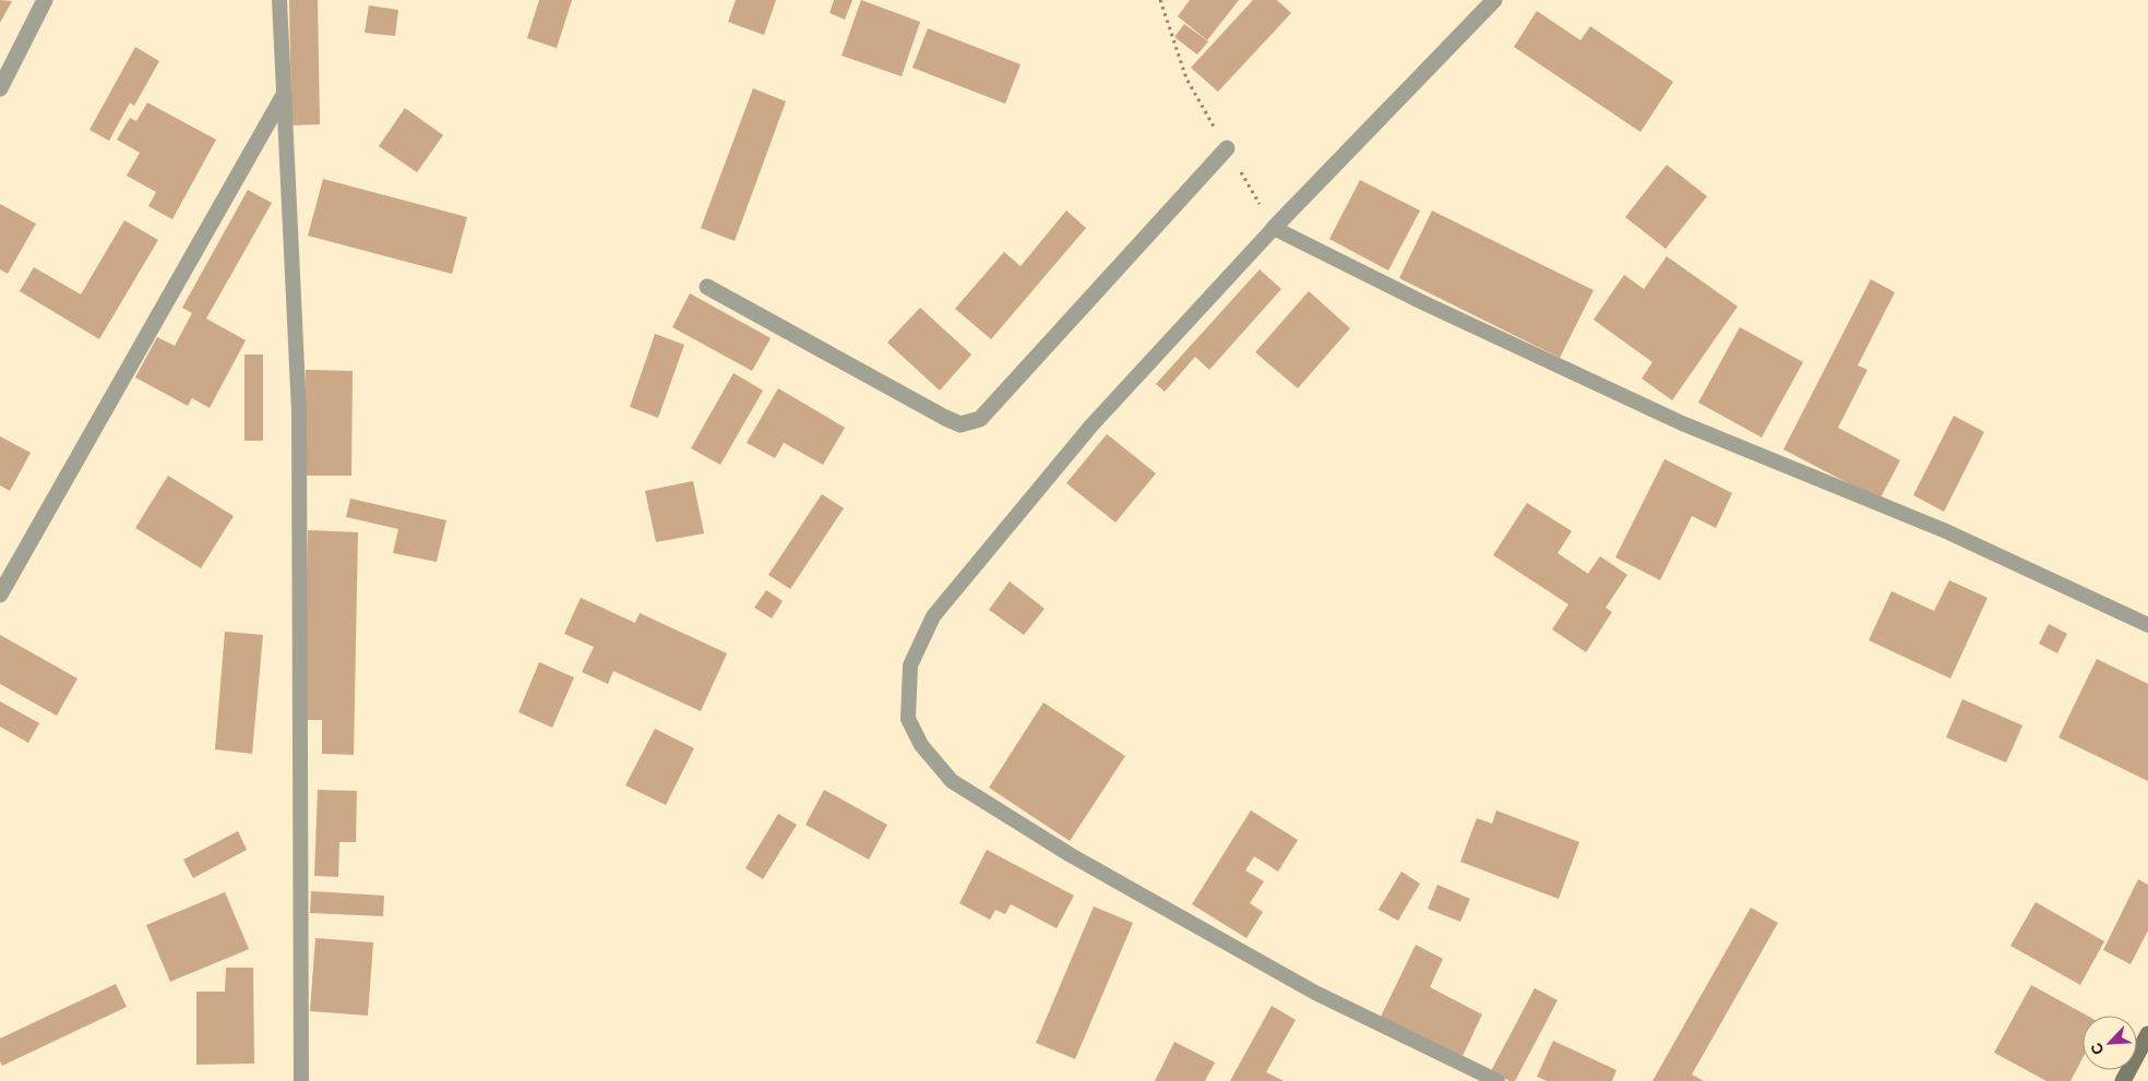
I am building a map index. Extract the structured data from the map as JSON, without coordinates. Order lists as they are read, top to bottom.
{
  "north": "bottom left"
}
